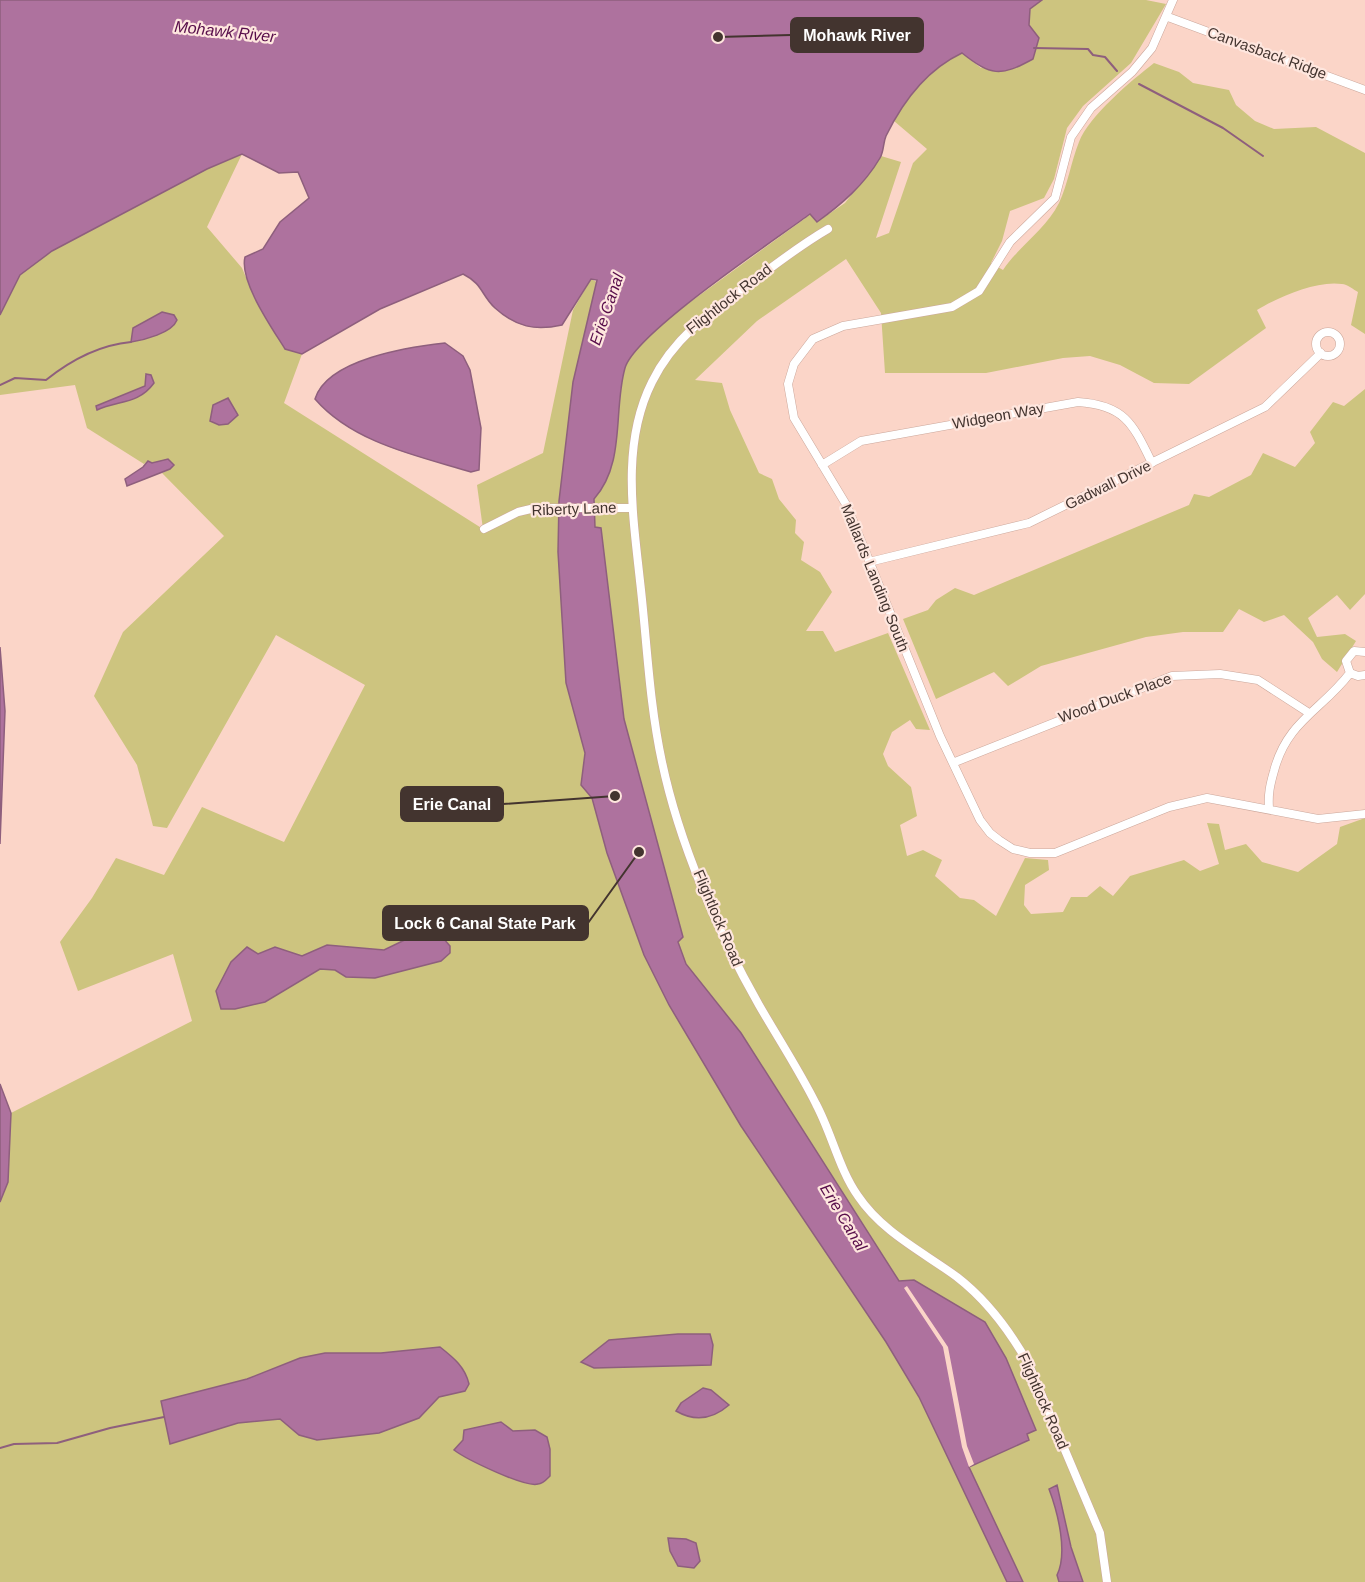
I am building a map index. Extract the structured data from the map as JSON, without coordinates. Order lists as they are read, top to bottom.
{
  "streets": {
    "street": [
      "Canvasback Ridge",
      "Flightlock Road",
      "Widgeon Way",
      "Gadwall Drive",
      "Riberty Lane",
      "Mallards Landing South",
      "Wood Duck Place"
    ]
  },
  "crossings": [
    ["Canvasback Ridge", "Mallards Landing South"],
    ["Flightlock Road", "Riberty Lane"],
    ["Widgeon Way", "Gadwall Drive"],
    ["Widgeon Way", "Mallards Landing South"],
    ["Gadwall Drive", "Mallards Landing South"],
    ["Mallards Landing South", "Wood Duck Place"]
  ],
  "water": ["Mohawk River", "Erie Canal"],
  "places": ["Mohawk River", "Erie Canal", "Lock 6 Canal State Park"]
}
